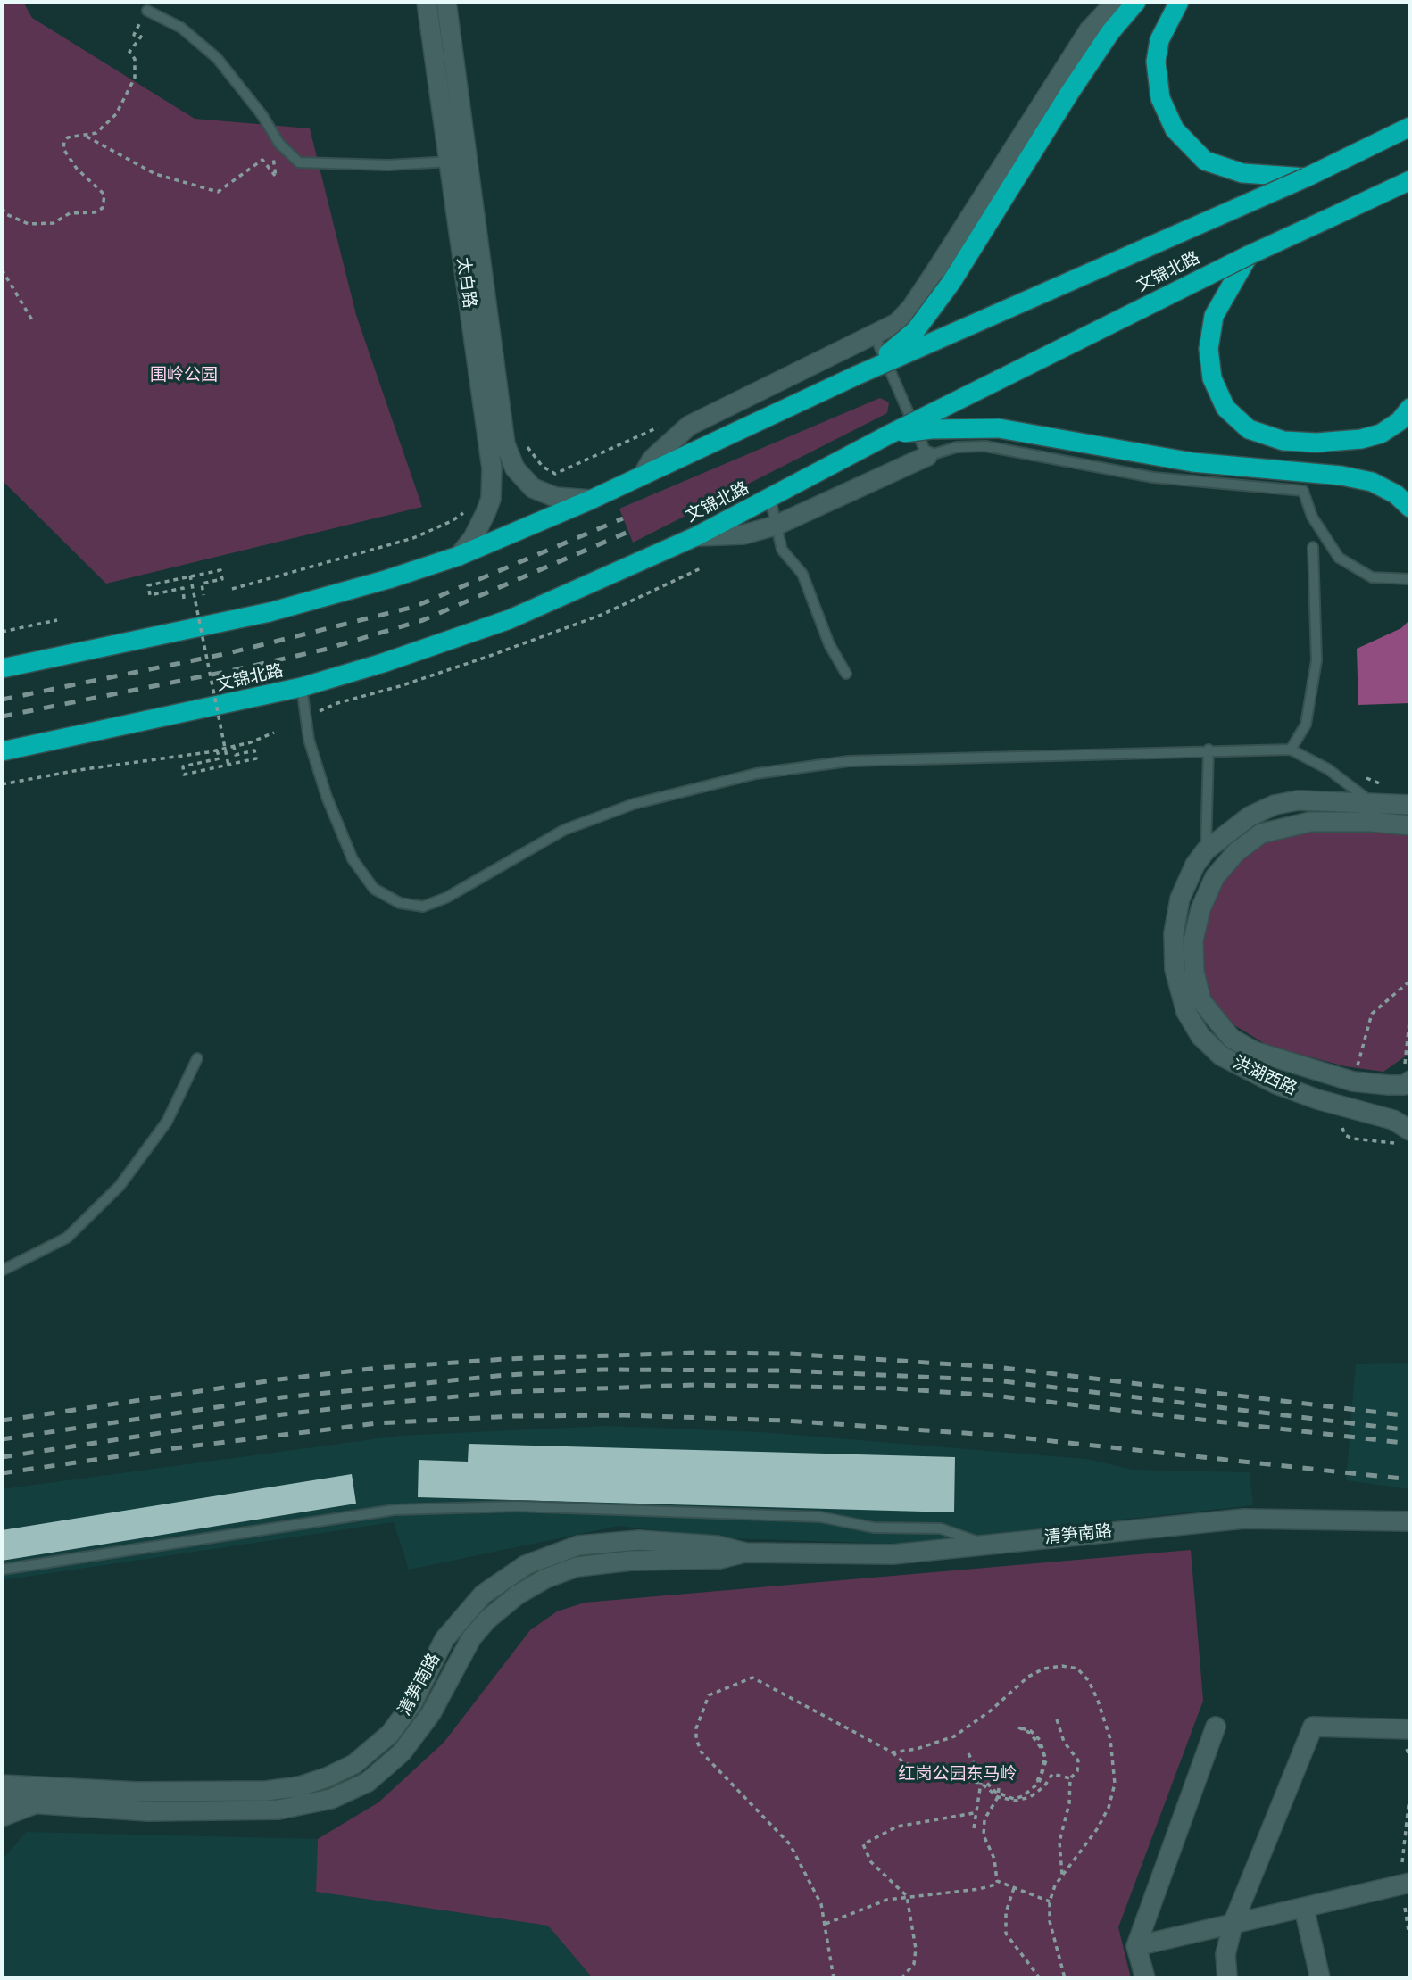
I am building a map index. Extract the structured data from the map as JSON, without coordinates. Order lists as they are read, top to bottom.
{
  "streets": {
    "highway": ["文锦北路"],
    "street": ["太白路", "洪湖西路", "清笋南路"]
  },
  "crossings": [
    ["文锦北路", "太白路"]
  ],
  "parks": ["围岭公园", "红岗公园东马岭"]
}
